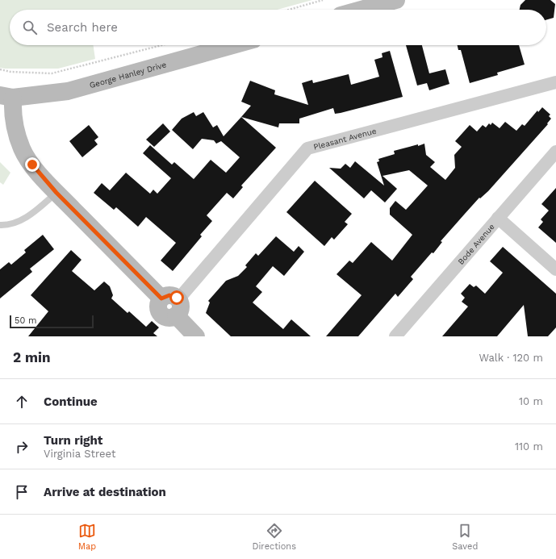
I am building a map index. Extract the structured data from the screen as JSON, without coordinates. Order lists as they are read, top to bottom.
{
  "streets": {
    "main road": ["George Hanley Drive"],
    "street": ["Pleasant Avenue", "Bode Avenue"]
  },
  "scale_bar": "50 m",
  "page": {
    "search": "Search here",
    "scale": "50 m",
    "heading": ["2 min", "Walk · 120 m"],
    "list": [
      ["Continue", "10 m"],
      ["Turn right", "Virginia Street", "110 m"],
      "Arrive at destination"
    ],
    "nav": ["Map", "Directions", "Saved"]
  }
}
